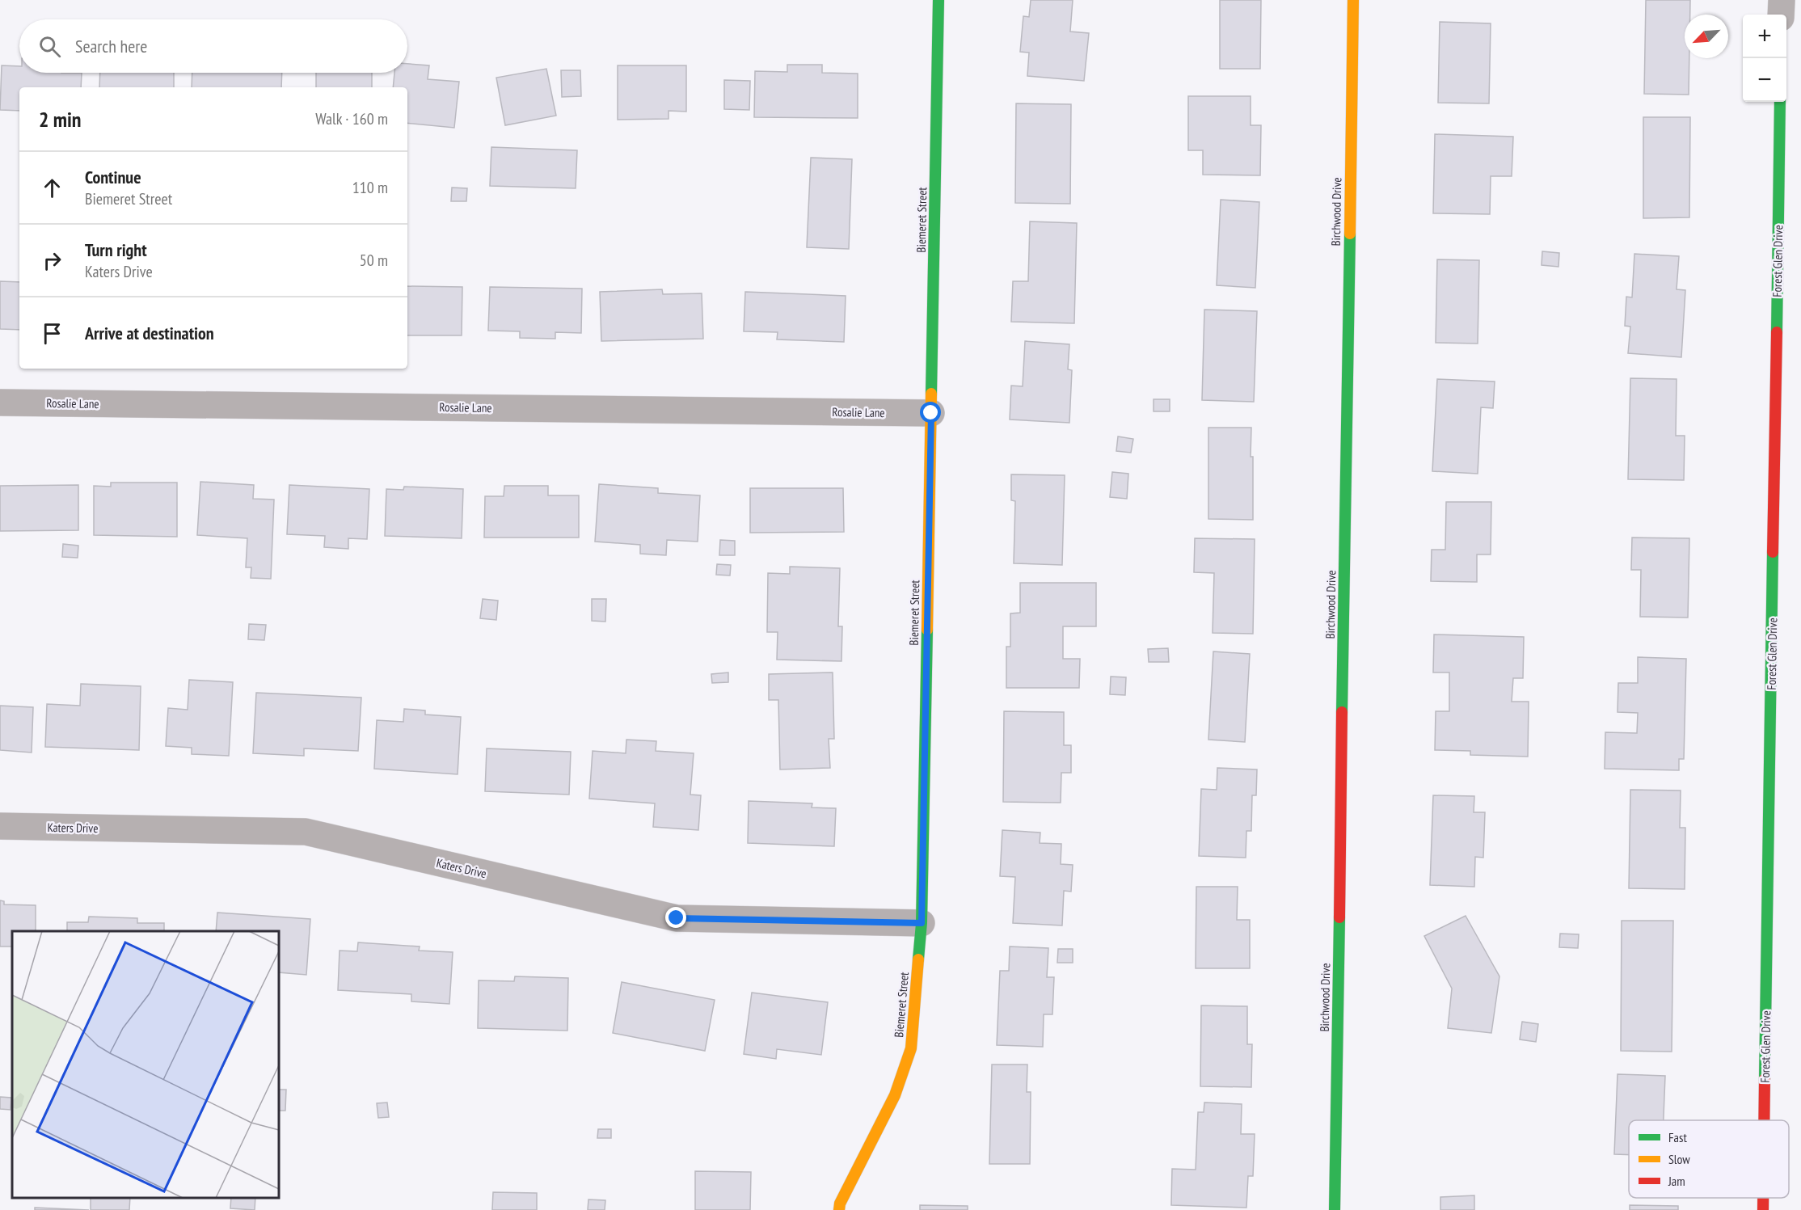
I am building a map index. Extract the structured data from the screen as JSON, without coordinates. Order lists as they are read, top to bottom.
{
  "streets": {
    "street": [
      "Birchwood Drive",
      "Biemeret Street",
      "Forest Glen Drive",
      "Rosalie Lane",
      "Katers Drive"
    ]
  },
  "crossings": [
    ["Biemeret Street", "Rosalie Lane"],
    ["Biemeret Street", "Katers Drive"]
  ],
  "legend": ["Fast", "Slow", "Jam"],
  "north": "bottom left",
  "page": {
    "map_buttons": ["+", "−"],
    "search": "Search here",
    "heading": ["2 min", "Walk · 160 m"],
    "list": [
      ["Continue", "Biemeret Street", "110 m"],
      ["Turn right", "Katers Drive", "50 m"],
      "Arrive at destination"
    ]
  }
}
